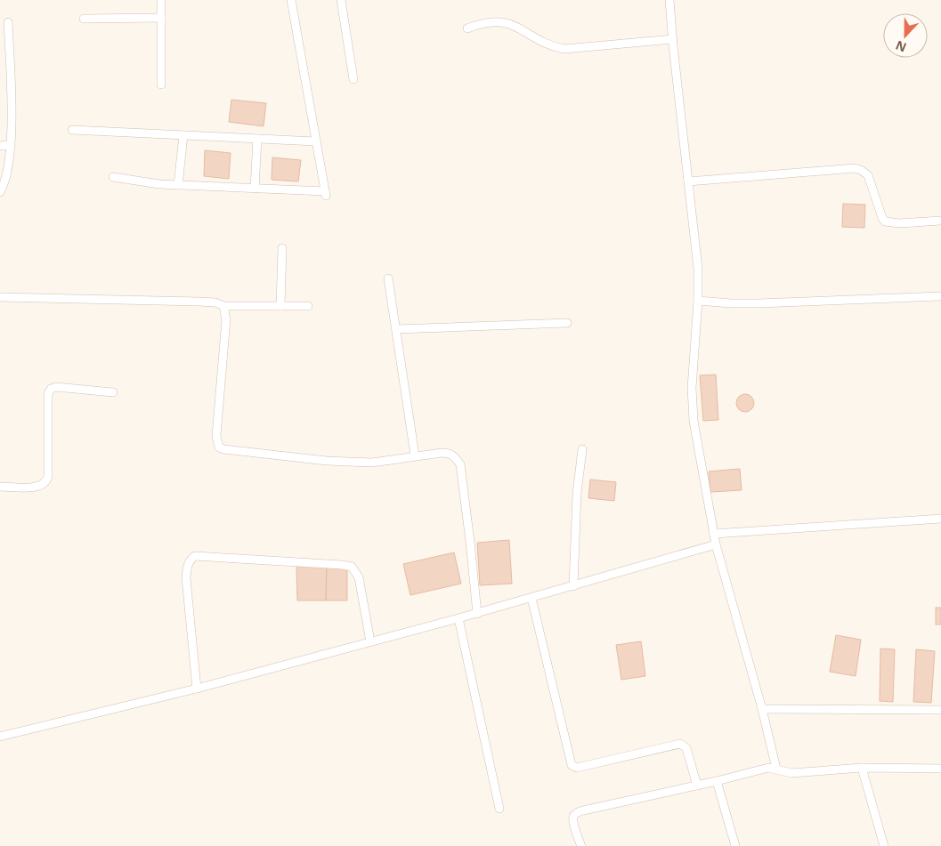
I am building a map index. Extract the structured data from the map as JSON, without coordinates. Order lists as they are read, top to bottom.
{
  "north": "bottom"
}
